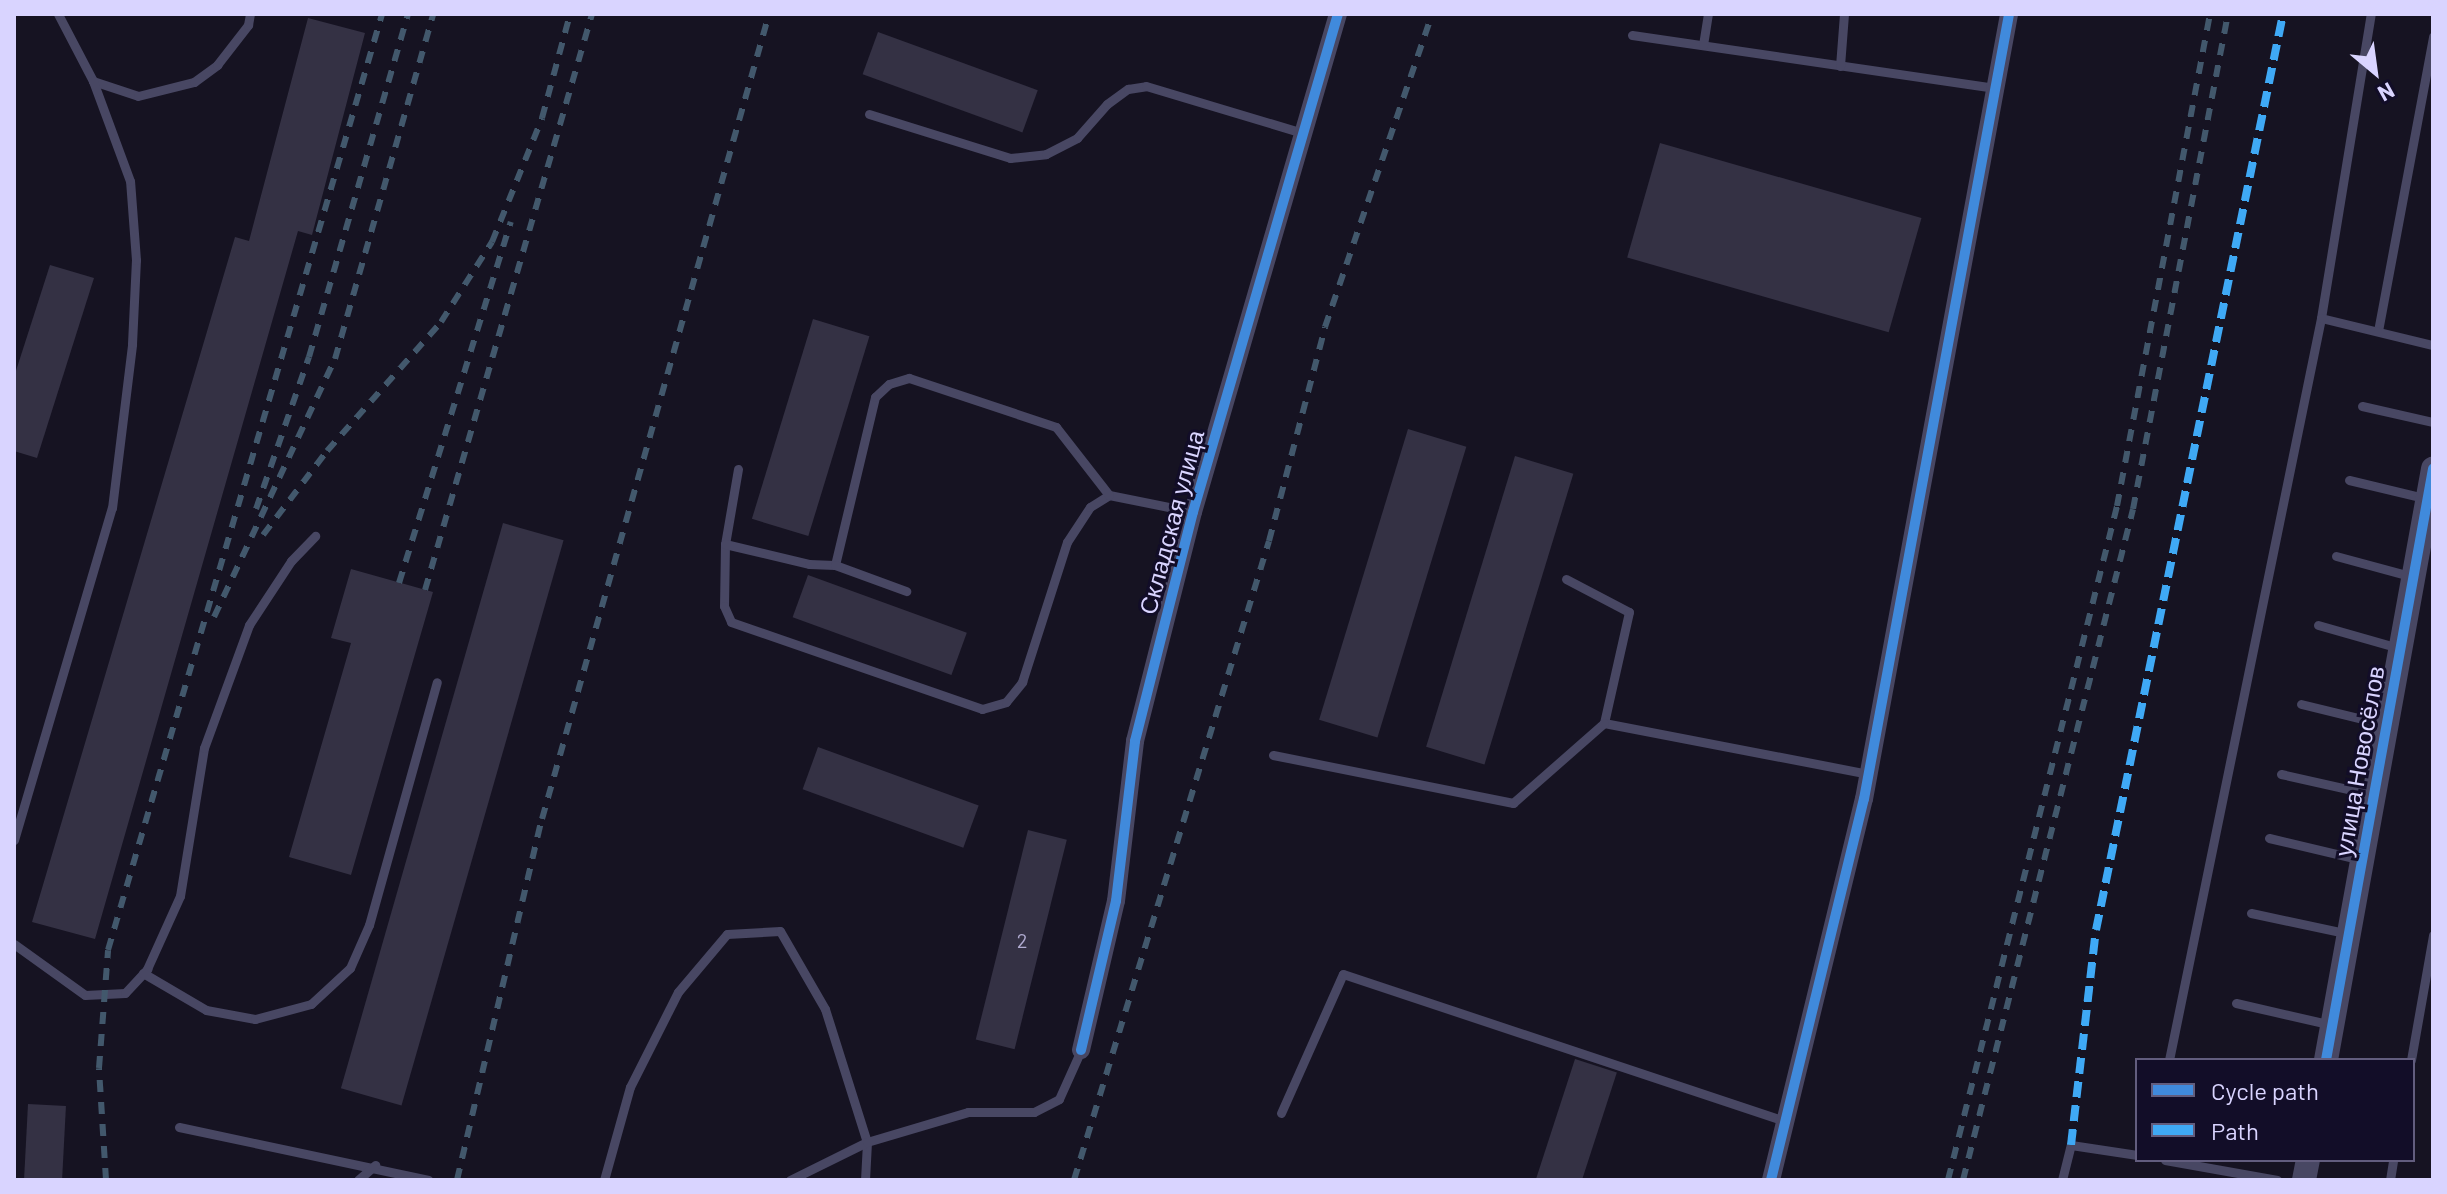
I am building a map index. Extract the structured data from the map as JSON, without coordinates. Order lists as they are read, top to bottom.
{
  "streets": {
    "street": ["Складская улица", "улица Новосёлов"]
  },
  "house_numbers": ["2"],
  "legend": ["Cycle path", "Path"],
  "north": "bottom right"
}
